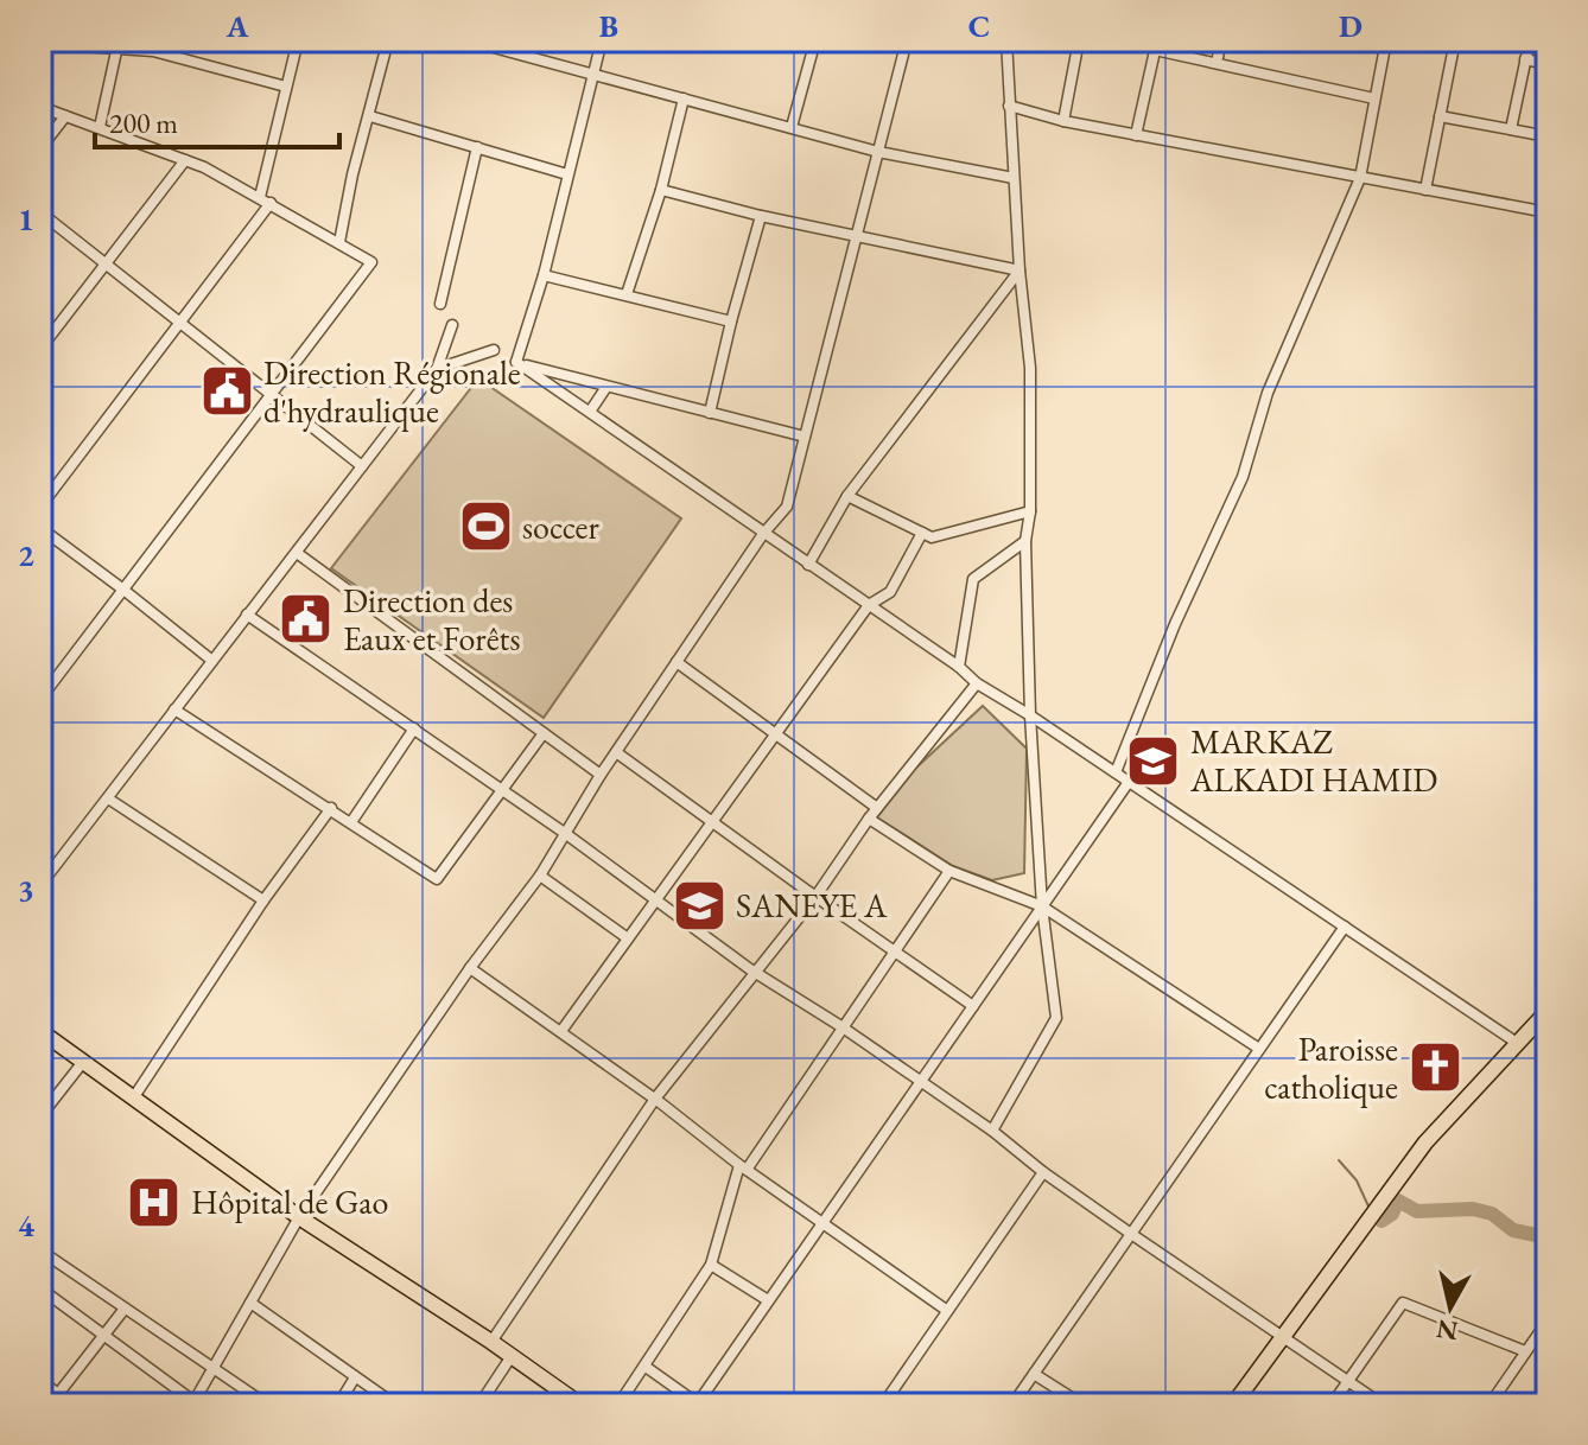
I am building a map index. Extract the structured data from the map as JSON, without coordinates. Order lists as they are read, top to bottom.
{
  "places": {
    "public building": ["Direction Régionale d'hydraulique", "Direction des Eaux et Forêts"],
    "sports": ["soccer"],
    "school or university": ["MARKAZ ALKADI HAMID", "SANEYE A"],
    "church": ["Paroisse catholique"],
    "hospital": ["Hôpital de Gao"]
  },
  "scale_bar": "200 m",
  "north": "bottom",
  "grid": {
    "columns": [
      "A",
      "B",
      "C",
      "D"
    ],
    "rows": [
      "1",
      "2",
      "3",
      "4"
    ]
  }
}
